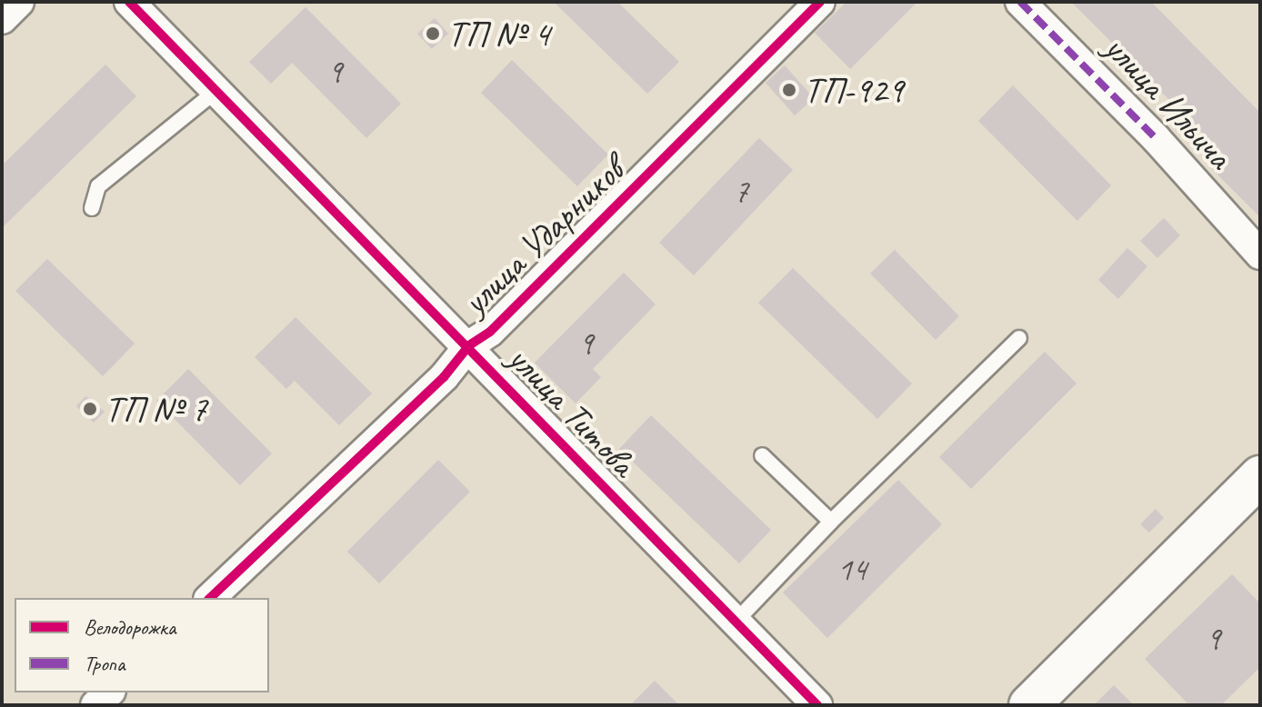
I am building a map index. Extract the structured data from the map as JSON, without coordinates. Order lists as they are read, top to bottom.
{
  "streets": {
    "street": ["улица Ильича", "улица Ударников", "улица Титова"]
  },
  "crossings": [
    ["улица Ударников", "улица Титова"]
  ],
  "places": ["ТП № 4", "ТП-929", "ТП № 7"],
  "house_numbers": [
    "9",
    "7",
    "9",
    "14",
    "9"
  ],
  "legend": ["Велодорожка", "Тропа"]
}
